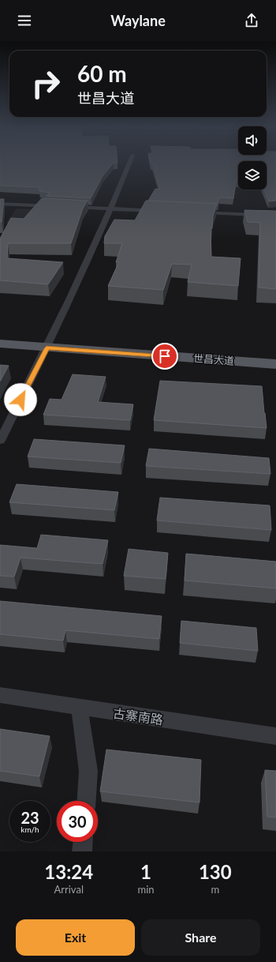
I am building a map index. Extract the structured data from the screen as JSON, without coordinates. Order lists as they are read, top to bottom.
{
  "streets": {
    "main road": ["世昌大道"],
    "street": ["古寨南路"]
  },
  "page": {
    "header": "Waylane",
    "turn": ["60 m", "世昌大道"],
    "speed": "23 km/h",
    "limit": "30",
    "eta": [
      "13:24",
      "Arrival",
      "1",
      "min",
      "130",
      "m"
    ],
    "buttons": ["Exit", "Share"]
  }
}
